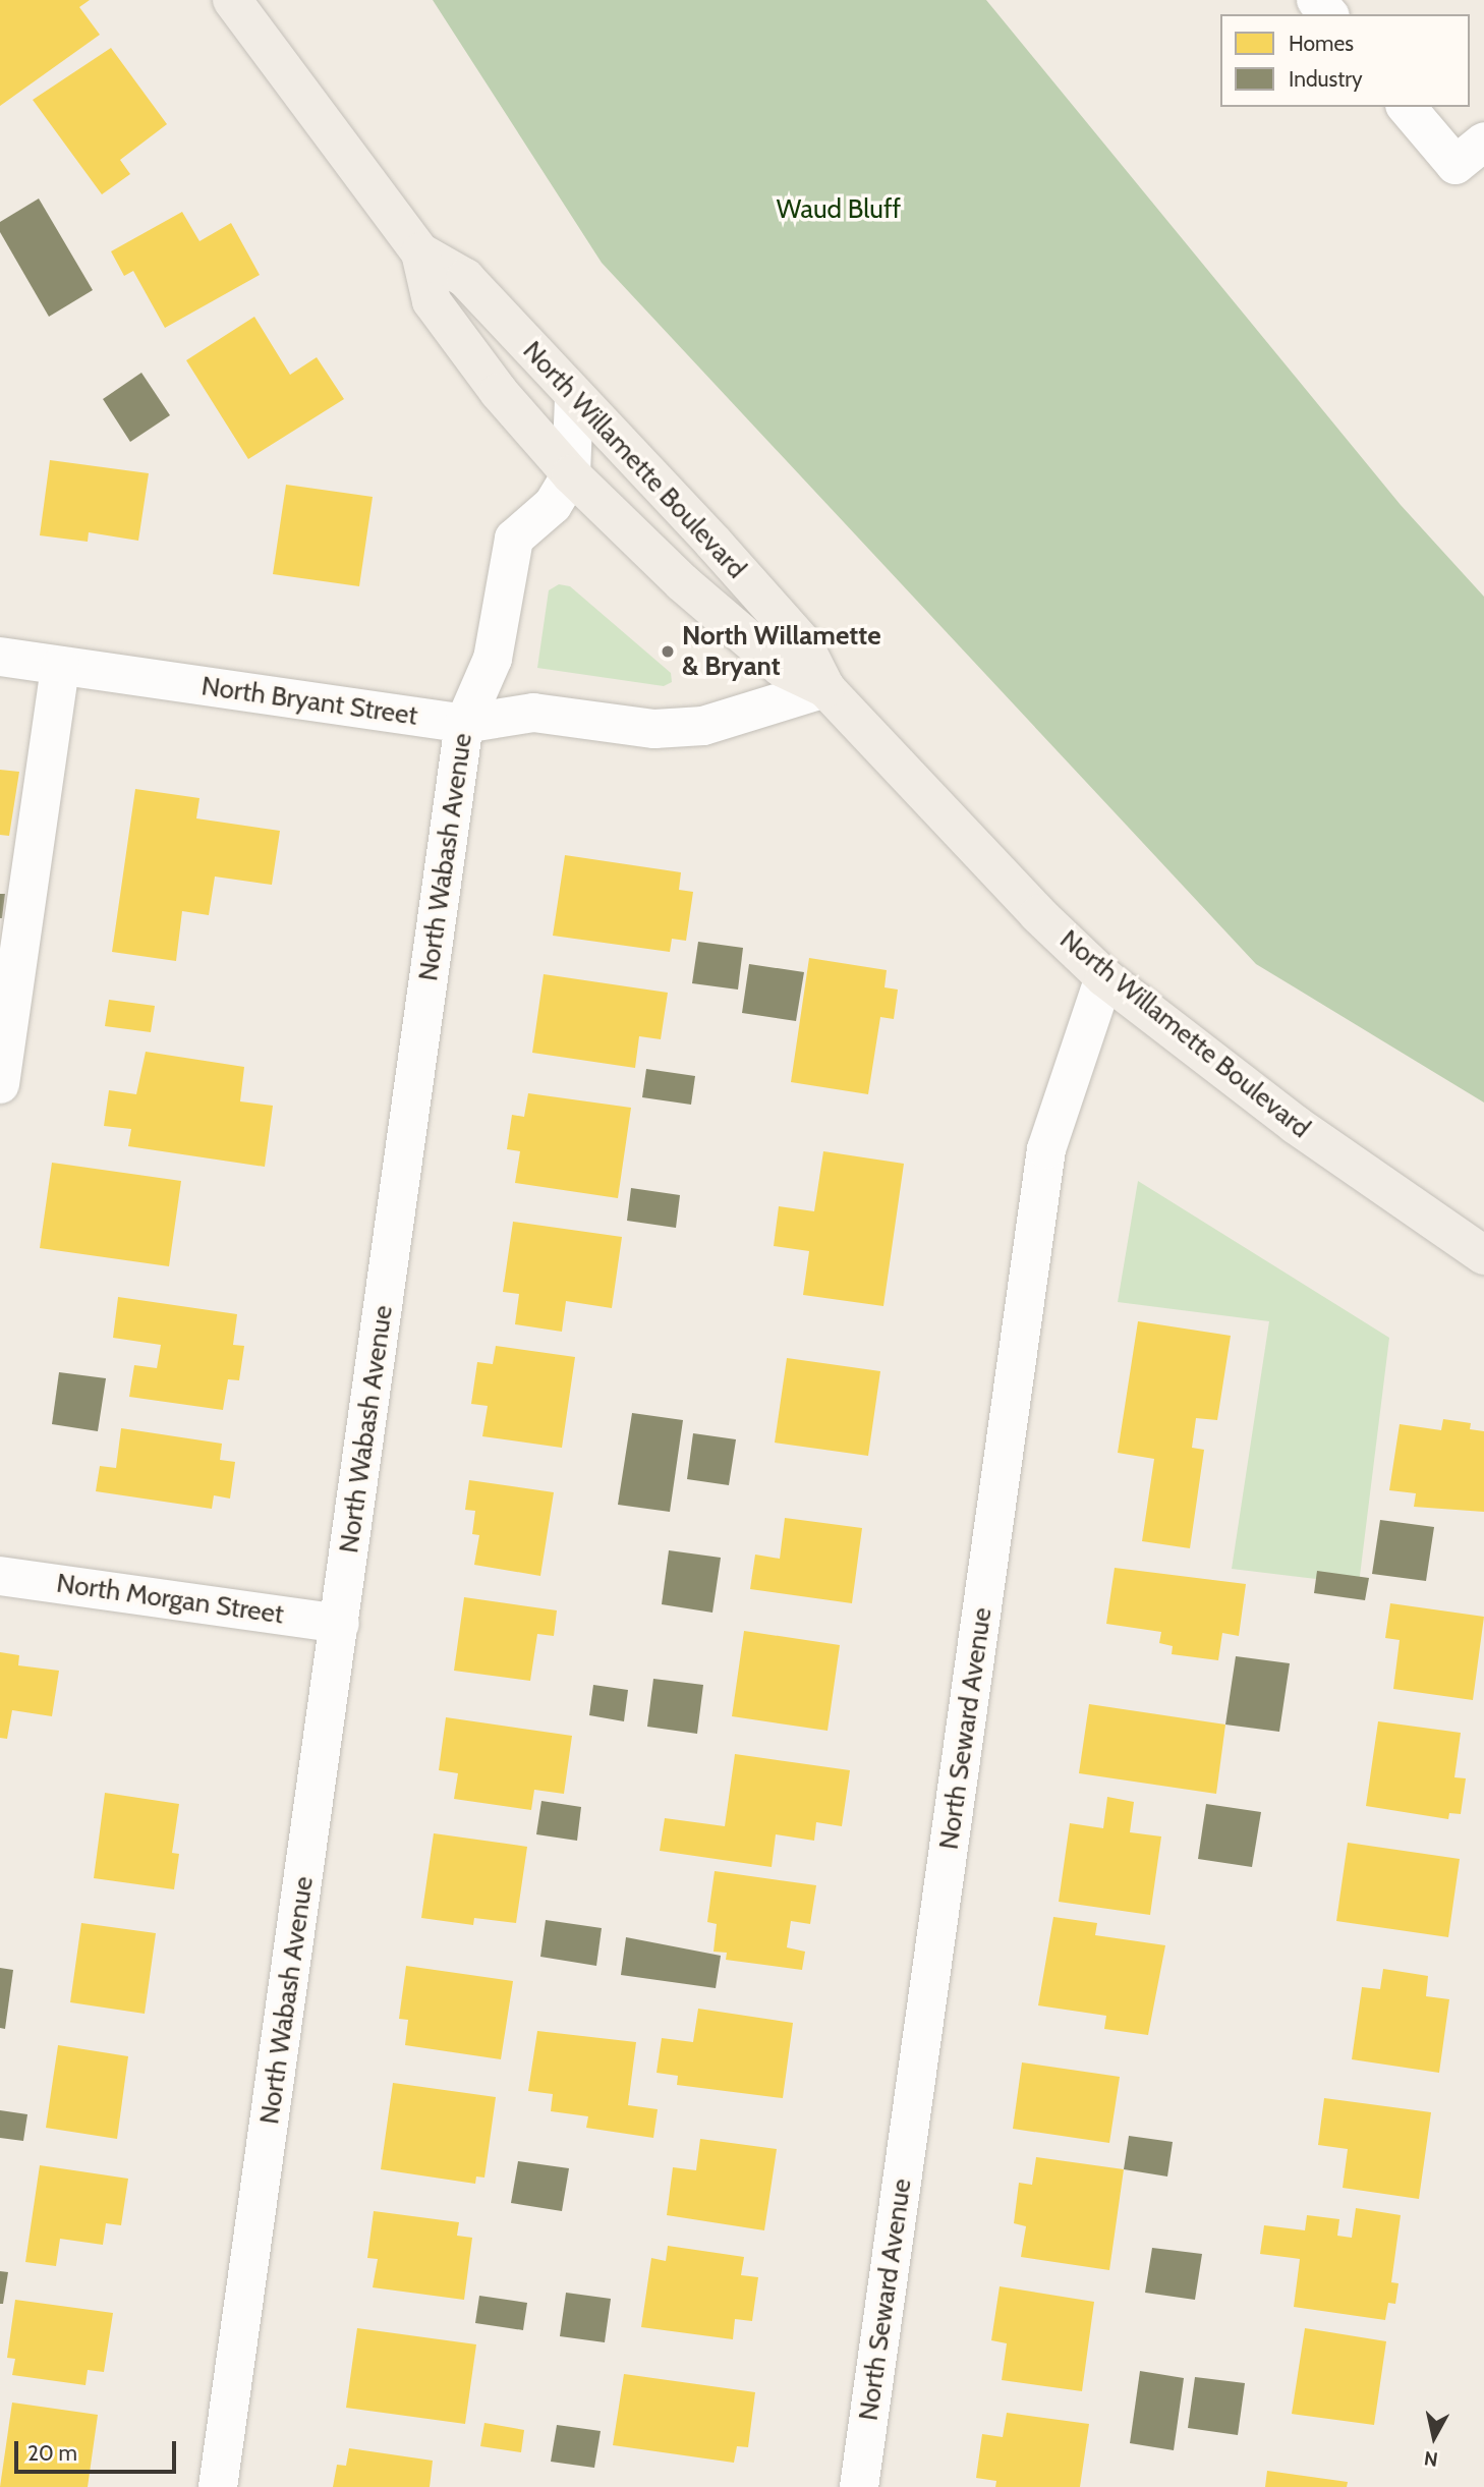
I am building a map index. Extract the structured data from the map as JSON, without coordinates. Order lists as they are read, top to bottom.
{
  "streets": {
    "main road": ["North Willamette Boulevard"],
    "street": [
      "North Bryant Street",
      "North Wabash Avenue",
      "North Morgan Street",
      "North Seward Avenue"
    ]
  },
  "crossings": [
    ["North Willamette Boulevard", "North Bryant Street"],
    ["North Willamette Boulevard", "North Wabash Avenue"],
    ["North Willamette Boulevard", "North Seward Avenue"],
    ["North Bryant Street", "North Wabash Avenue"],
    ["North Wabash Avenue", "North Morgan Street"]
  ],
  "parks": ["Waud Bluff"],
  "places": ["North Willamette & Bryant"],
  "legend": ["Homes", "Industry"],
  "scale_bar": "20 m",
  "north": "bottom"
}
